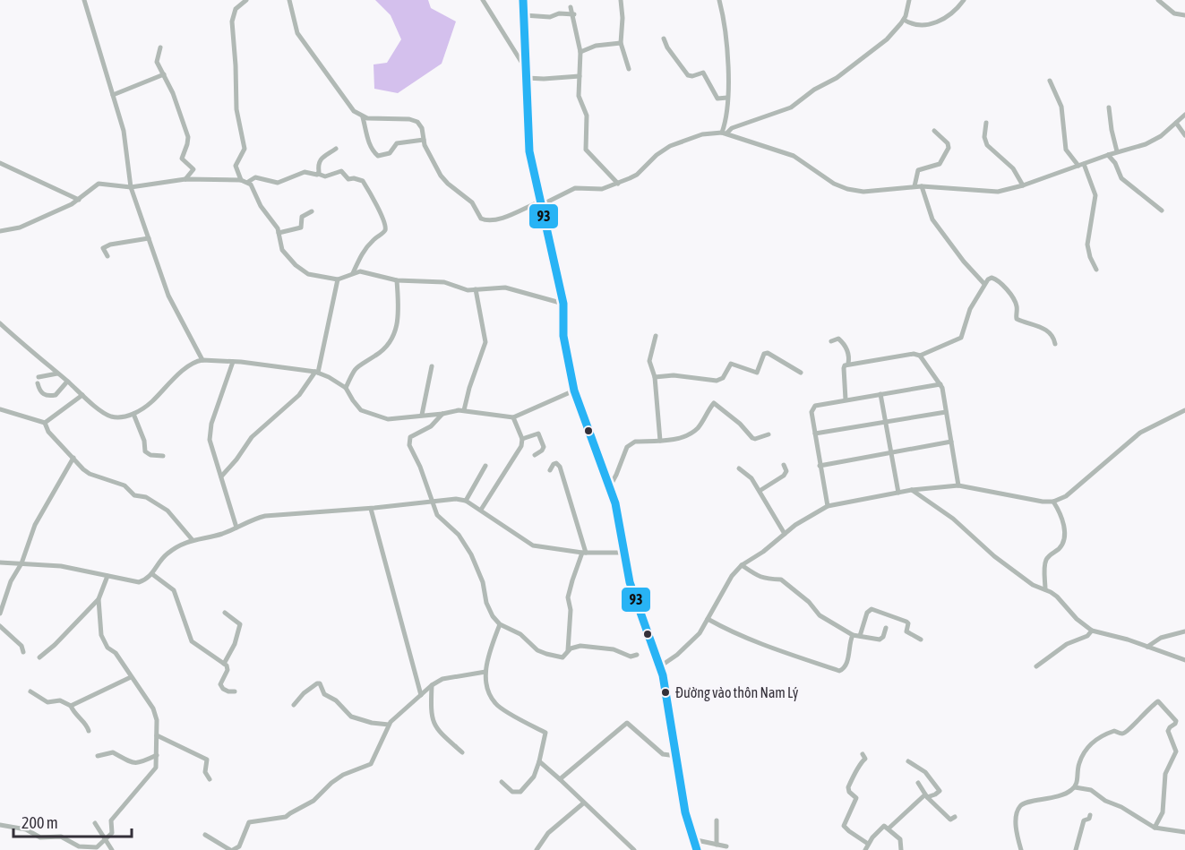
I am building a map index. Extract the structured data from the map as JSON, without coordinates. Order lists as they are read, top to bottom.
{
  "places": ["Đường vào thôn Nam Lý"],
  "lines": ["transit line 93"],
  "scale_bar": "200 m"
}
